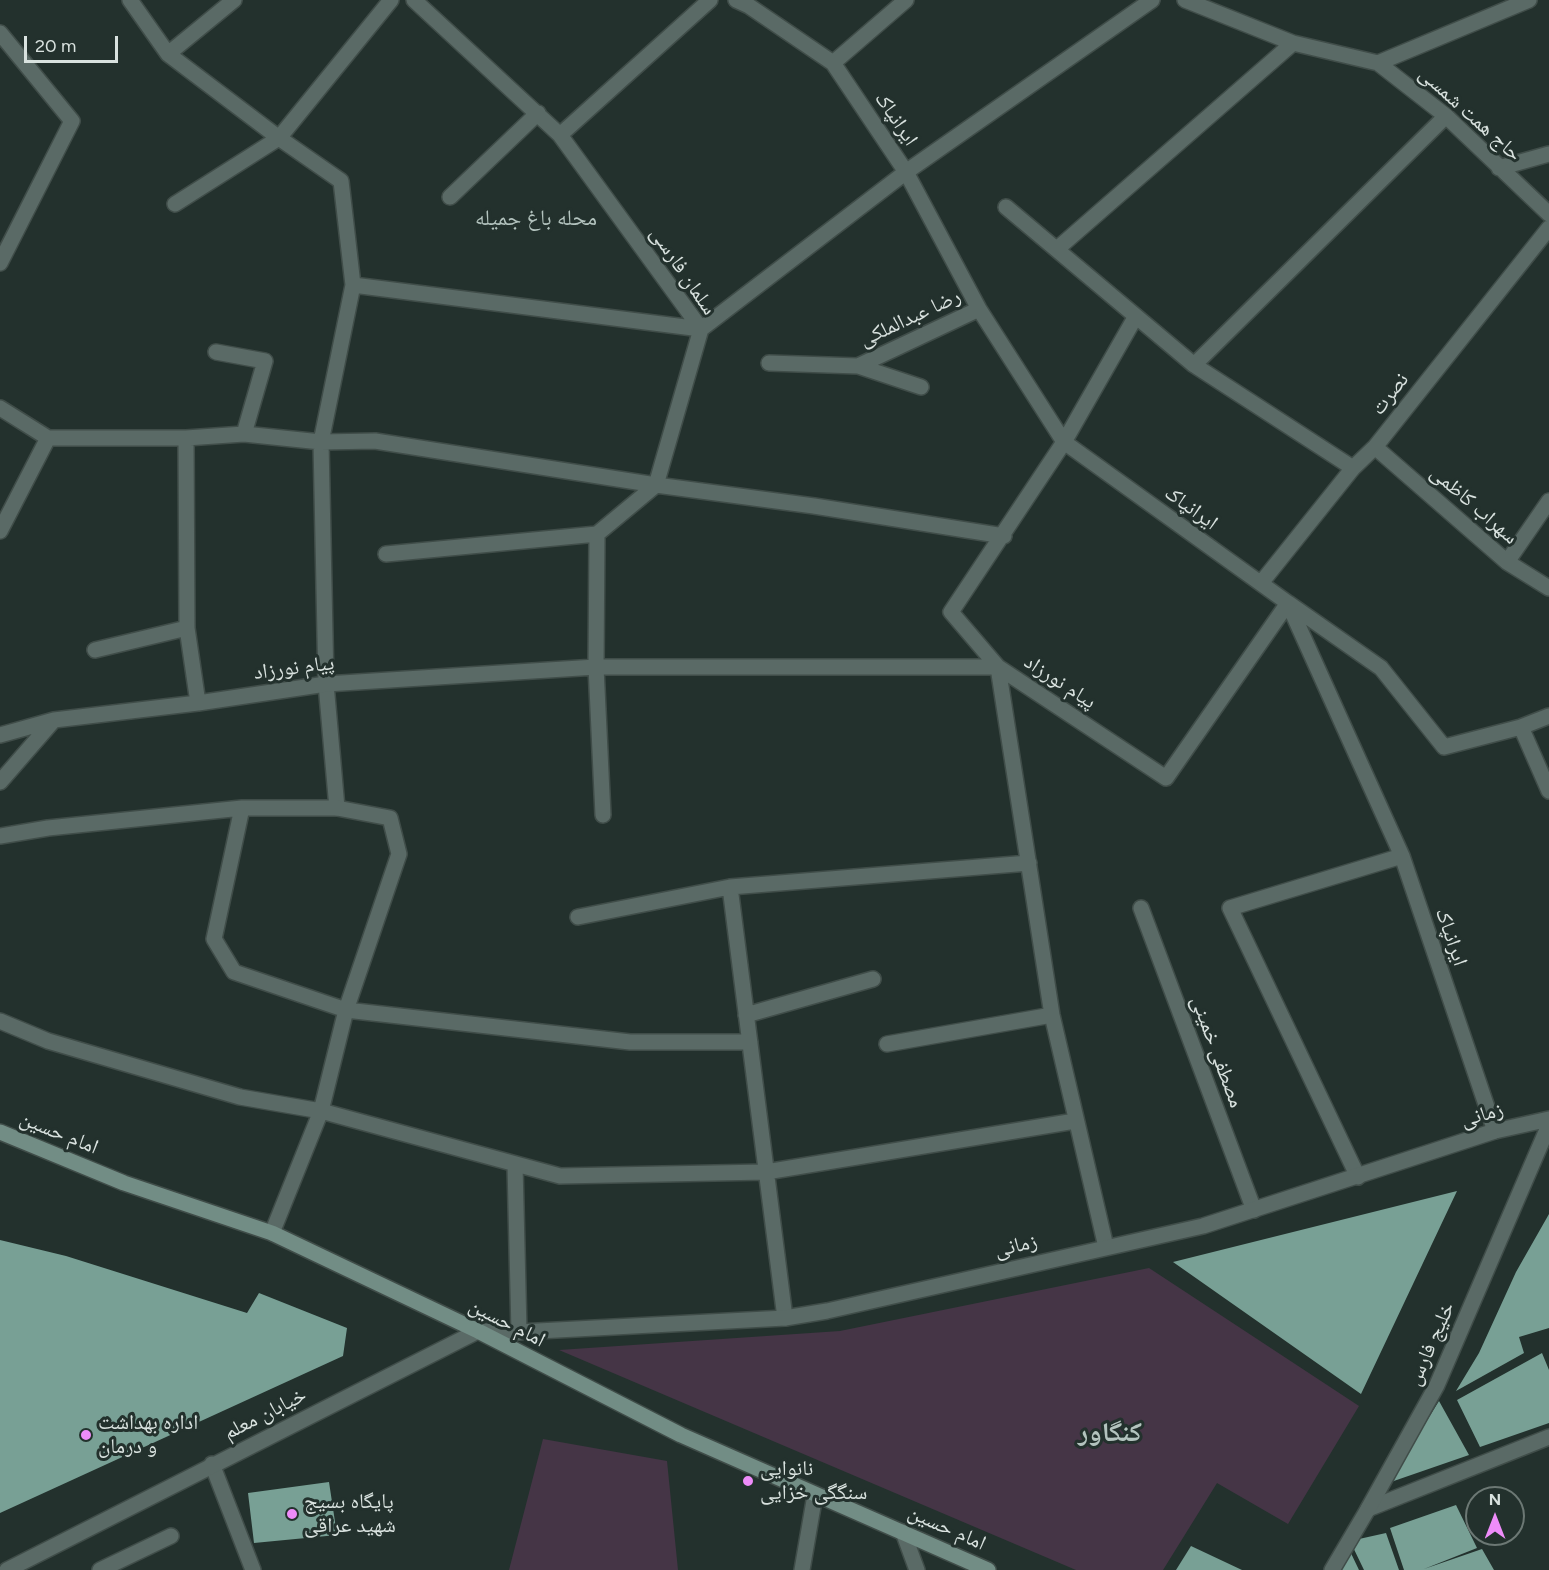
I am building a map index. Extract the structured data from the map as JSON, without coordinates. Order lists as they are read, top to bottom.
{
  "streets": {
    "main road": ["امام حسین"],
    "street": [
      "حاج همت شمسی",
      "ایرانپاک",
      "سلمان فارسی",
      "رضا عبدالملکی",
      "نصرت",
      "سهراب کاظمی",
      "پیام نورزاد",
      "مصطفی خمینی",
      "زمانی",
      "خلیج فارس",
      "خیابان معلم"
    ]
  },
  "crossings": [
    ["ایرانپاک", "رضا عبدالملکی"],
    ["ایرانپاک", "نصرت"],
    ["ایرانپاک", "پیام نورزاد"],
    ["ایرانپاک", "زمانی"],
    ["نصرت", "سهراب کاظمی"],
    ["مصطفی خمینی", "زمانی"],
    ["زمانی", "امام حسین"],
    ["زمانی", "خیابان معلم"],
    ["امام حسین", "خیابان معلم"]
  ],
  "districts": ["محله باغ‌ جمیله", "کنگاور"],
  "places": ["اداره بهداشت و درمان", "نانوایی سنگگی خزایی", "پایگاه بسیج شهید عراقی"],
  "scale_bar": "20 m",
  "north": "top"
}
